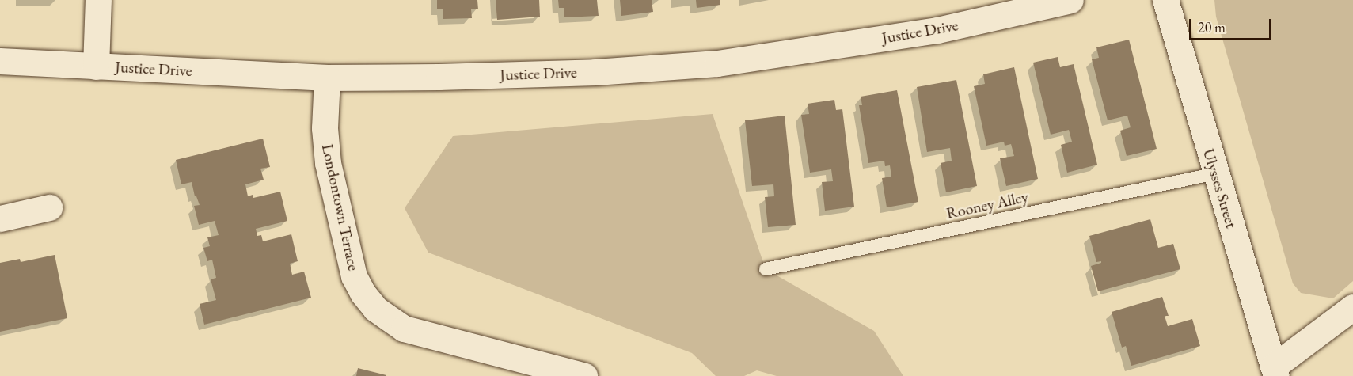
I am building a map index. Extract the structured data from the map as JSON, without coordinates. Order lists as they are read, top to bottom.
{
  "streets": {
    "street": ["Justice Drive", "Ulysses Street", "Londontown Terrace"],
    "lane": ["Rooney Alley"]
  },
  "crossings": [
    ["Justice Drive", "Londontown Terrace"],
    ["Ulysses Street", "Rooney Alley"]
  ],
  "scale_bar": "20 m"
}
